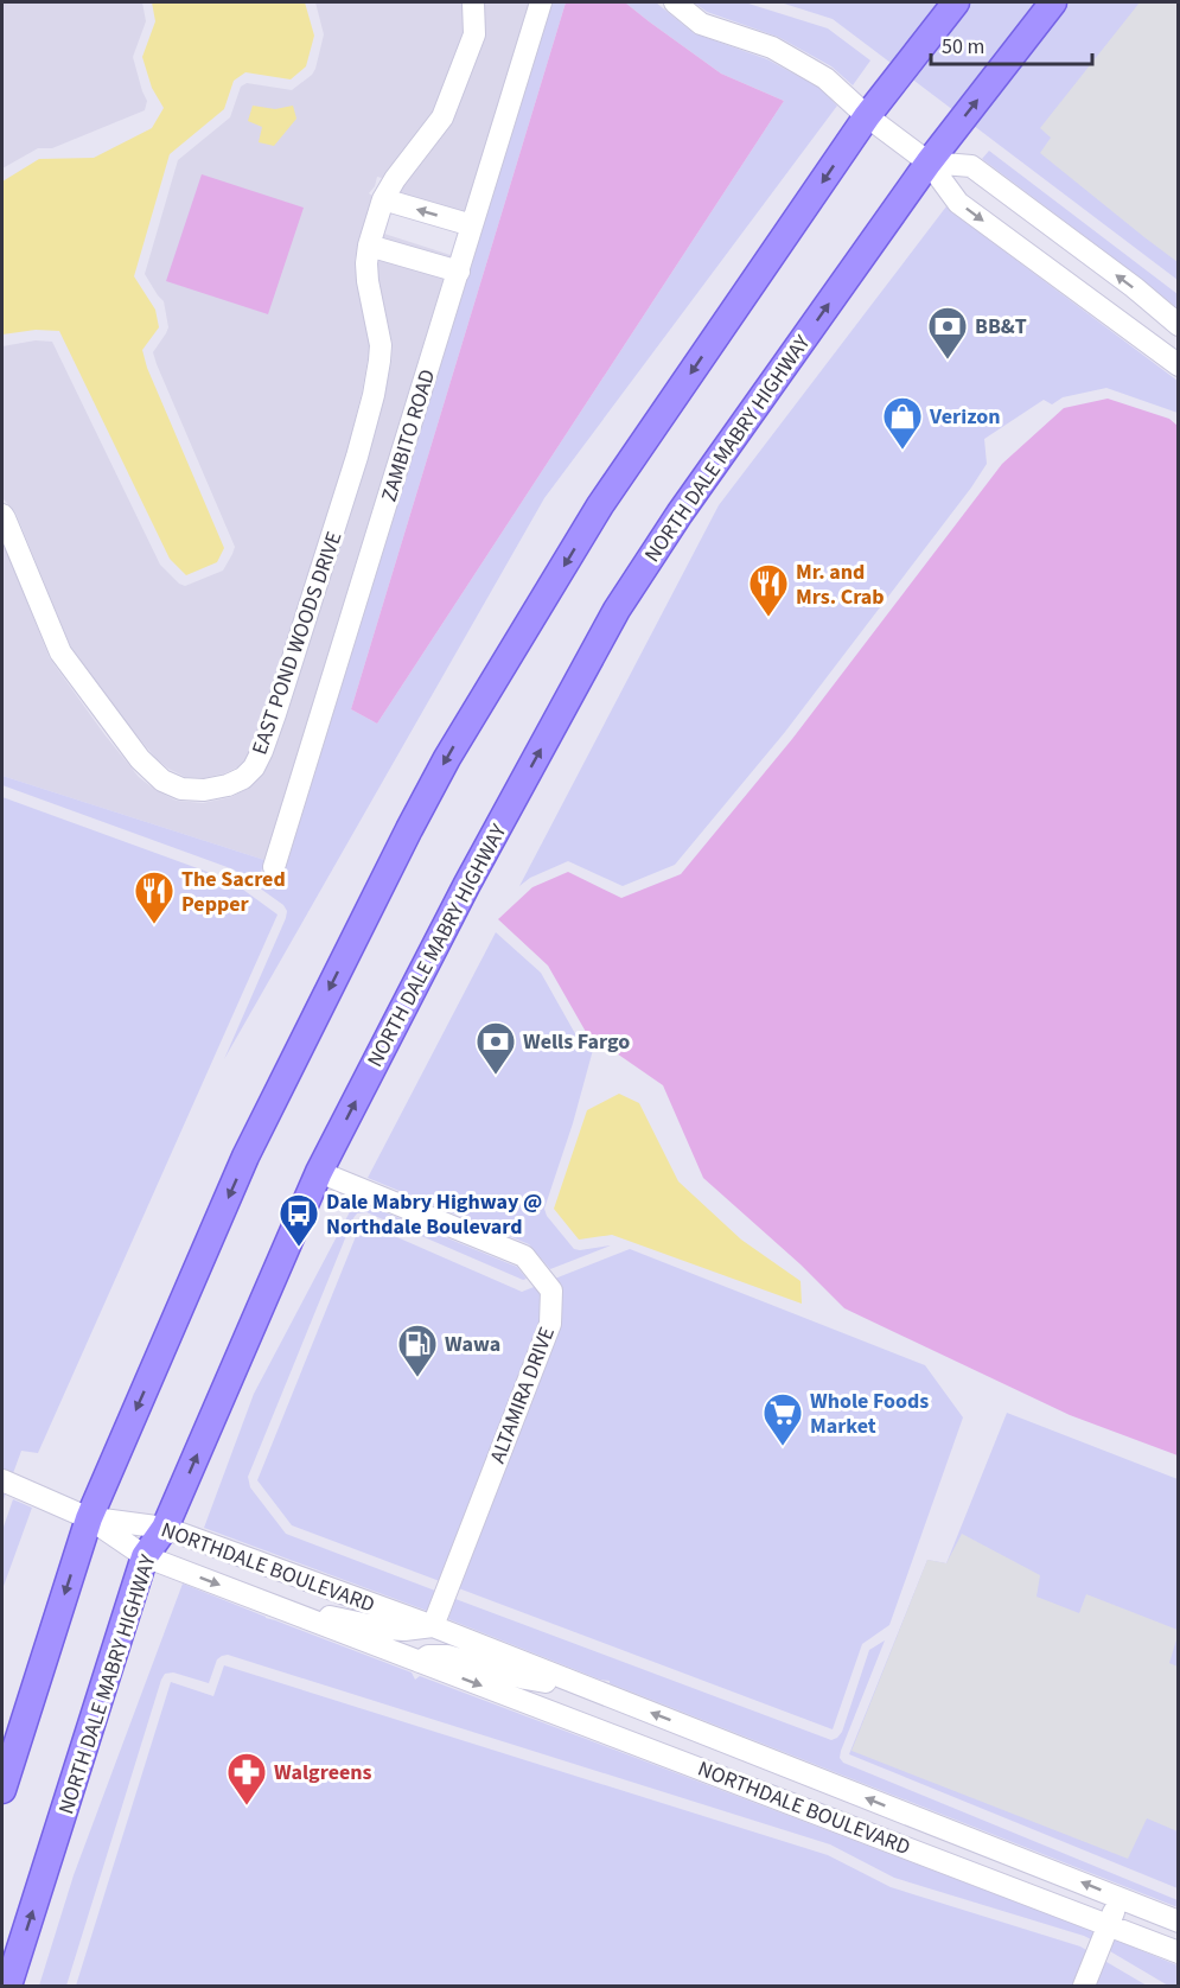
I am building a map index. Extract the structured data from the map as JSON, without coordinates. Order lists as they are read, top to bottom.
{
  "streets": {
    "main road": ["NORTH DALE MABRY HIGHWAY"],
    "street": [
      "ZAMBITO ROAD",
      "EAST POND WOODS DRIVE",
      "ALTAMIRA DRIVE",
      "NORTHDALE BOULEVARD"
    ]
  },
  "crossings": [
    ["NORTH DALE MABRY HIGHWAY", "ALTAMIRA DRIVE"],
    ["NORTH DALE MABRY HIGHWAY", "NORTHDALE BOULEVARD"],
    ["ALTAMIRA DRIVE", "NORTHDALE BOULEVARD"]
  ],
  "places": {
    "bank": ["BB&T", "Wells Fargo"],
    "shop": ["Verizon"],
    "restaurant": ["Mr. and Mrs. Crab", "The Sacred Pepper"],
    "bus stop": ["Dale Mabry Highway @ Northdale Boulevard"],
    "fuel station": ["Wawa"],
    "supermarket": ["Whole Foods Market"],
    "pharmacy": ["Walgreens"]
  },
  "scale_bar": "50 m"
}
